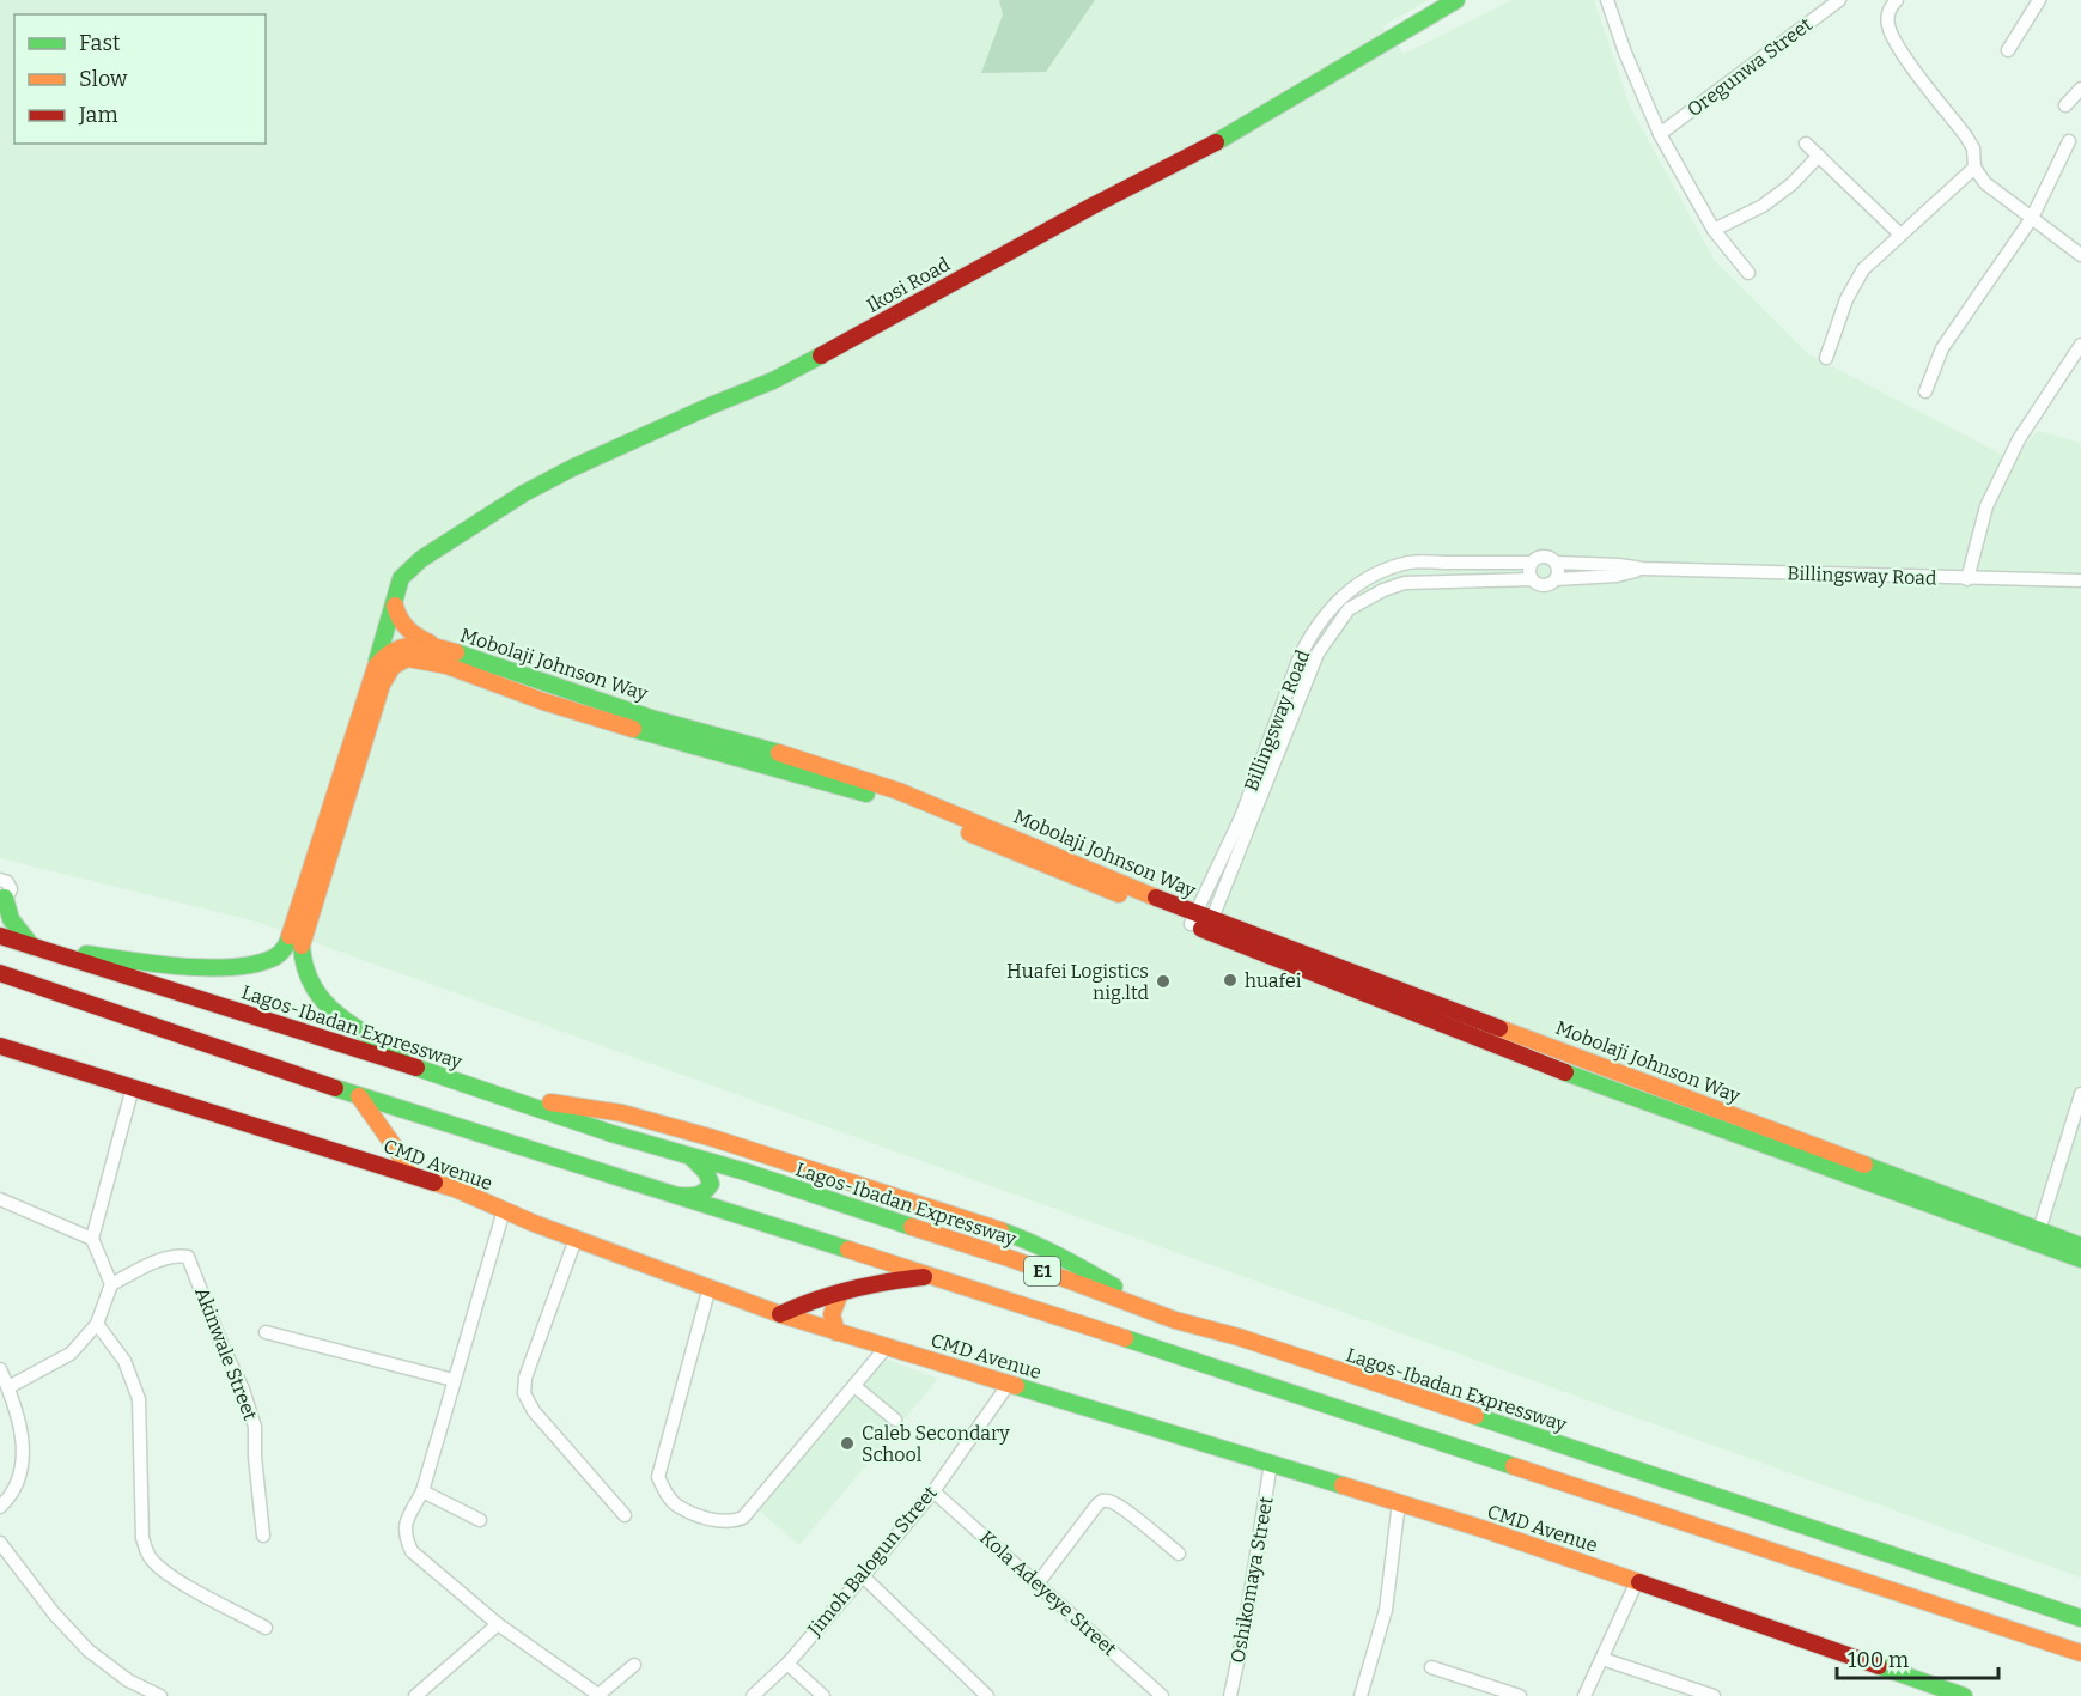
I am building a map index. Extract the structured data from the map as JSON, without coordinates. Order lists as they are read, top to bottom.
{
  "streets": {
    "main road": [
      "Ikosi Road",
      "Mobolaji Johnson Way",
      "Lagos-Ibadan Expressway",
      "CMD Avenue",
      "E1"
    ],
    "street": [
      "Oregunwa Street",
      "Billingsway Road",
      "Akinwale Street",
      "Jimoh Balogun Street",
      "Oshikomaya Street",
      "Kola Adeyeye Street"
    ]
  },
  "crossings": [
    ["Billingsway Road", "Mobolaji Johnson Way"],
    ["CMD Avenue", "Jimoh Balogun Street"],
    ["CMD Avenue", "Oshikomaya Street"],
    ["Jimoh Balogun Street", "Kola Adeyeye Street"]
  ],
  "places": ["huafei", "Huafei Logistics nig.ltd", "Caleb Secondary School"],
  "legend": ["Fast", "Slow", "Jam"],
  "scale_bar": "100 m"
}
